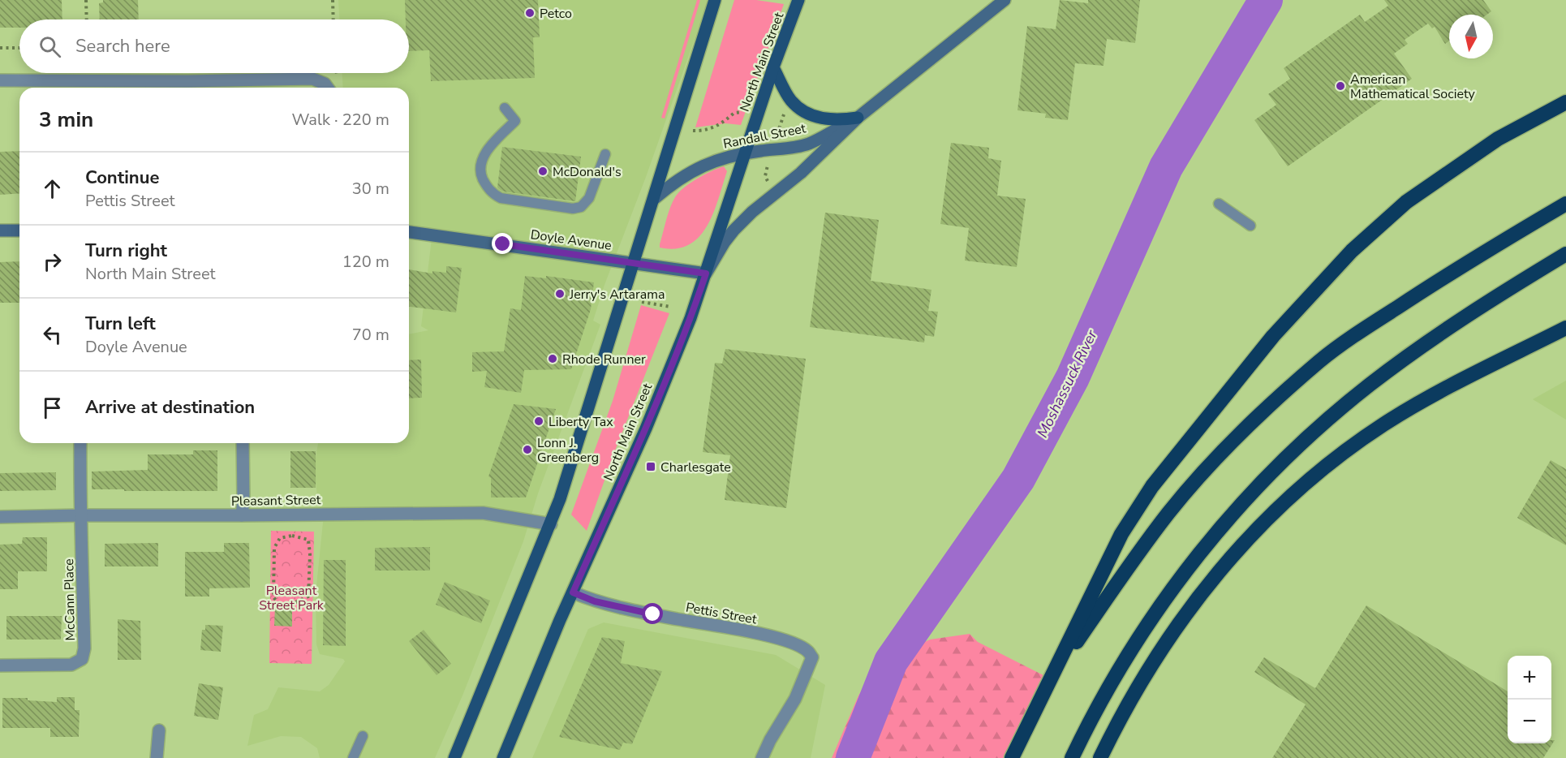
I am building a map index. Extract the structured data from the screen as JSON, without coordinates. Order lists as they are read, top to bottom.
{
  "streets": {
    "main road": ["North Main Street", "Randall Street", "Doyle Avenue"],
    "street": ["Pleasant Street", "McCann Place", "Pettis Street"]
  },
  "crossings": [
    ["North Main Street", "Randall Street"],
    ["North Main Street", "Doyle Avenue"],
    ["North Main Street", "Pettis Street"],
    ["Randall Street", "Doyle Avenue"],
    ["Pleasant Street", "McCann Place"]
  ],
  "water": ["Moshassuck River"],
  "parks": ["Pleasant Street Park"],
  "places": {
    "other": [
      "Petco",
      "American Mathematical Society",
      "McDonald's",
      "Jerry's Artarama",
      "Rhode Runner",
      "Liberty Tax",
      "Lonn J. Greenberg"
    ],
    "transit": ["Charlesgate"]
  },
  "north": "bottom",
  "page": {
    "search": "Search here",
    "heading": ["3 min", "Walk · 220 m"],
    "list": [
      ["Continue", "Pettis Street", "30 m"],
      ["Turn right", "North Main Street", "120 m"],
      ["Turn left", "Doyle Avenue", "70 m"],
      "Arrive at destination"
    ],
    "map_buttons": ["+", "−"]
  }
}
